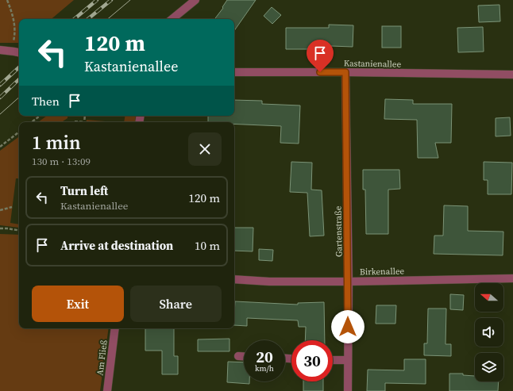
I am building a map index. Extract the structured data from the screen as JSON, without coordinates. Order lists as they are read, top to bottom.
{
  "streets": {
    "street": [
      "Kastanienallee",
      "Gartenstraße",
      "Birkenallee",
      "Am Fließ"
    ]
  },
  "crossings": [
    ["Kastanienallee", "Gartenstraße"],
    ["Gartenstraße", "Birkenallee"]
  ],
  "north": "left",
  "page": {
    "turn": ["120 m", "Kastanienallee"],
    "then": "Then",
    "heading": ["1 min", "130 m · 13:09"],
    "list": [
      {
        "name": "Turn left",
        "note": "Kastanienallee",
        "value": "120 m"
      },
      {
        "name": "Arrive at destination",
        "value": "10 m"
      }
    ],
    "buttons": ["Exit", "Share"],
    "speed": "20 km/h",
    "limit": "30"
  }
}
